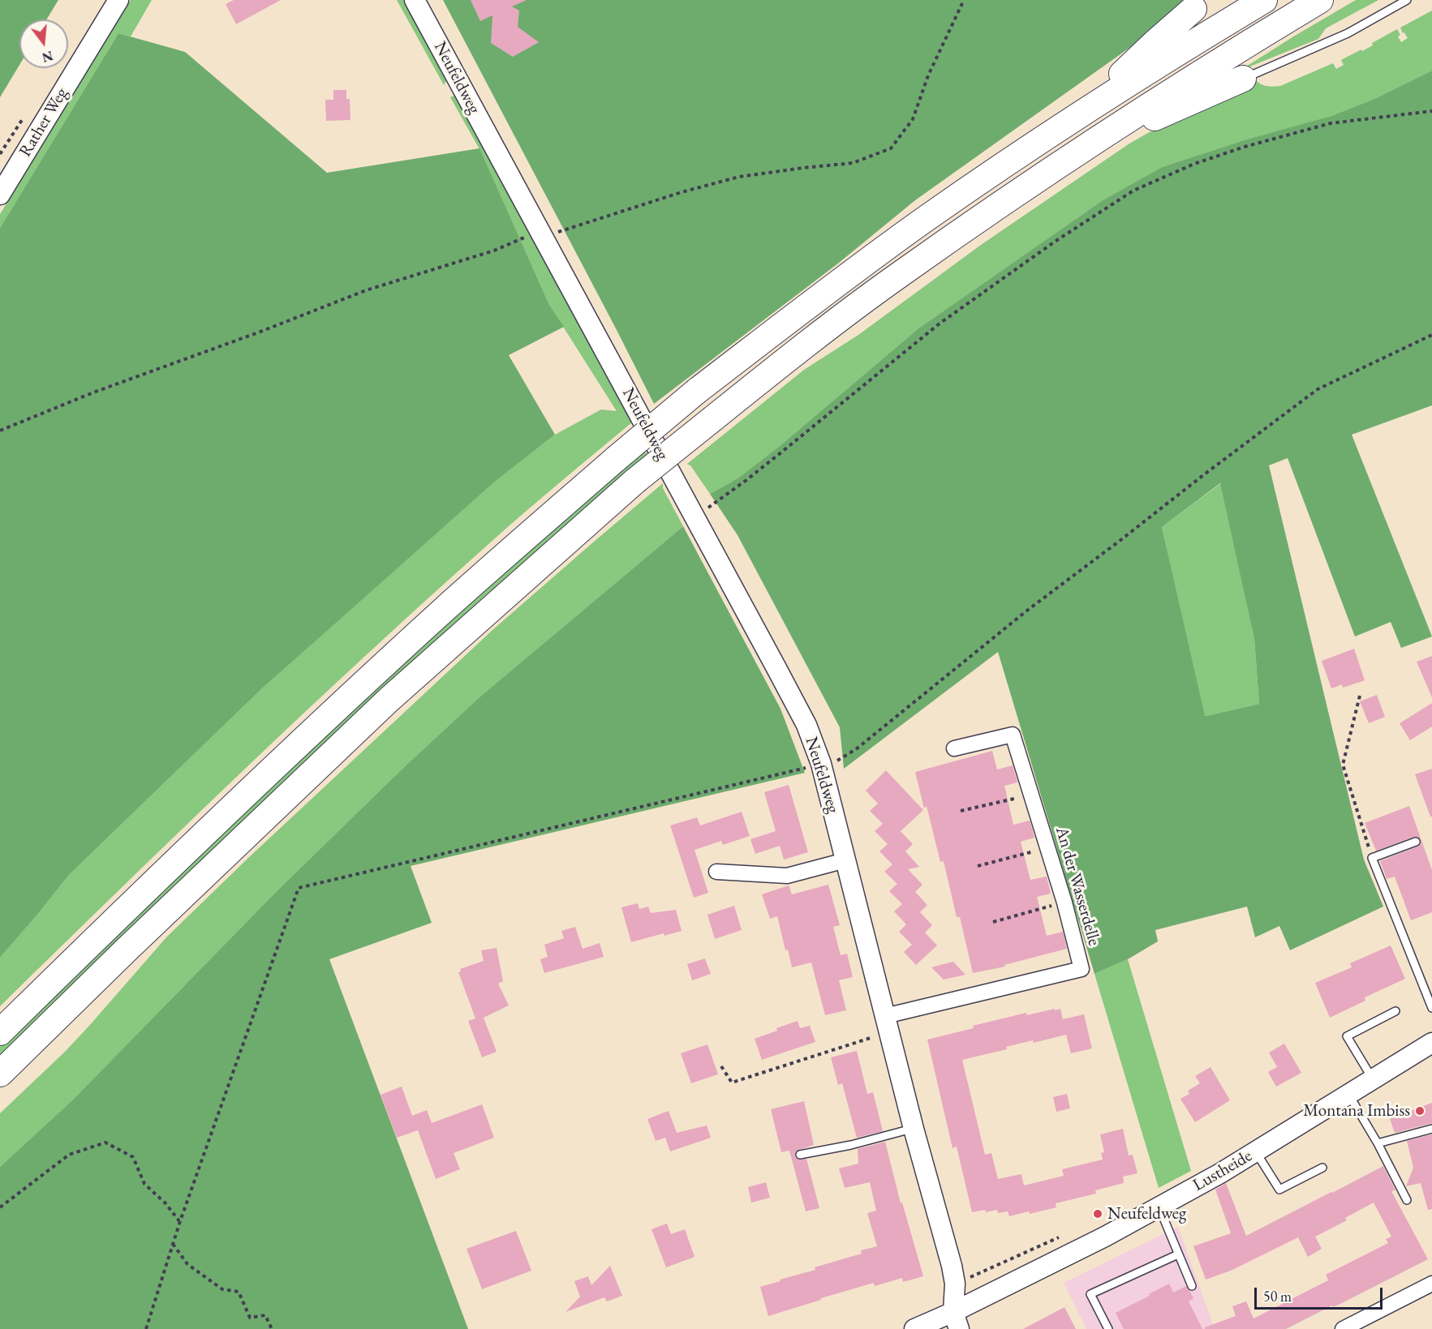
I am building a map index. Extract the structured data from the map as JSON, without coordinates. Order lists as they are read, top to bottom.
{
  "streets": {
    "main road": ["Neufeldweg", "Rather Weg", "Lustheide"],
    "street": ["An der Wasserdelle"]
  },
  "crossings": [
    ["Neufeldweg", "An der Wasserdelle"],
    ["Neufeldweg", "Lustheide"]
  ],
  "places": ["Montana Imbiss", "Neufeldweg"],
  "scale_bar": "50 m",
  "north": "bottom"
}
